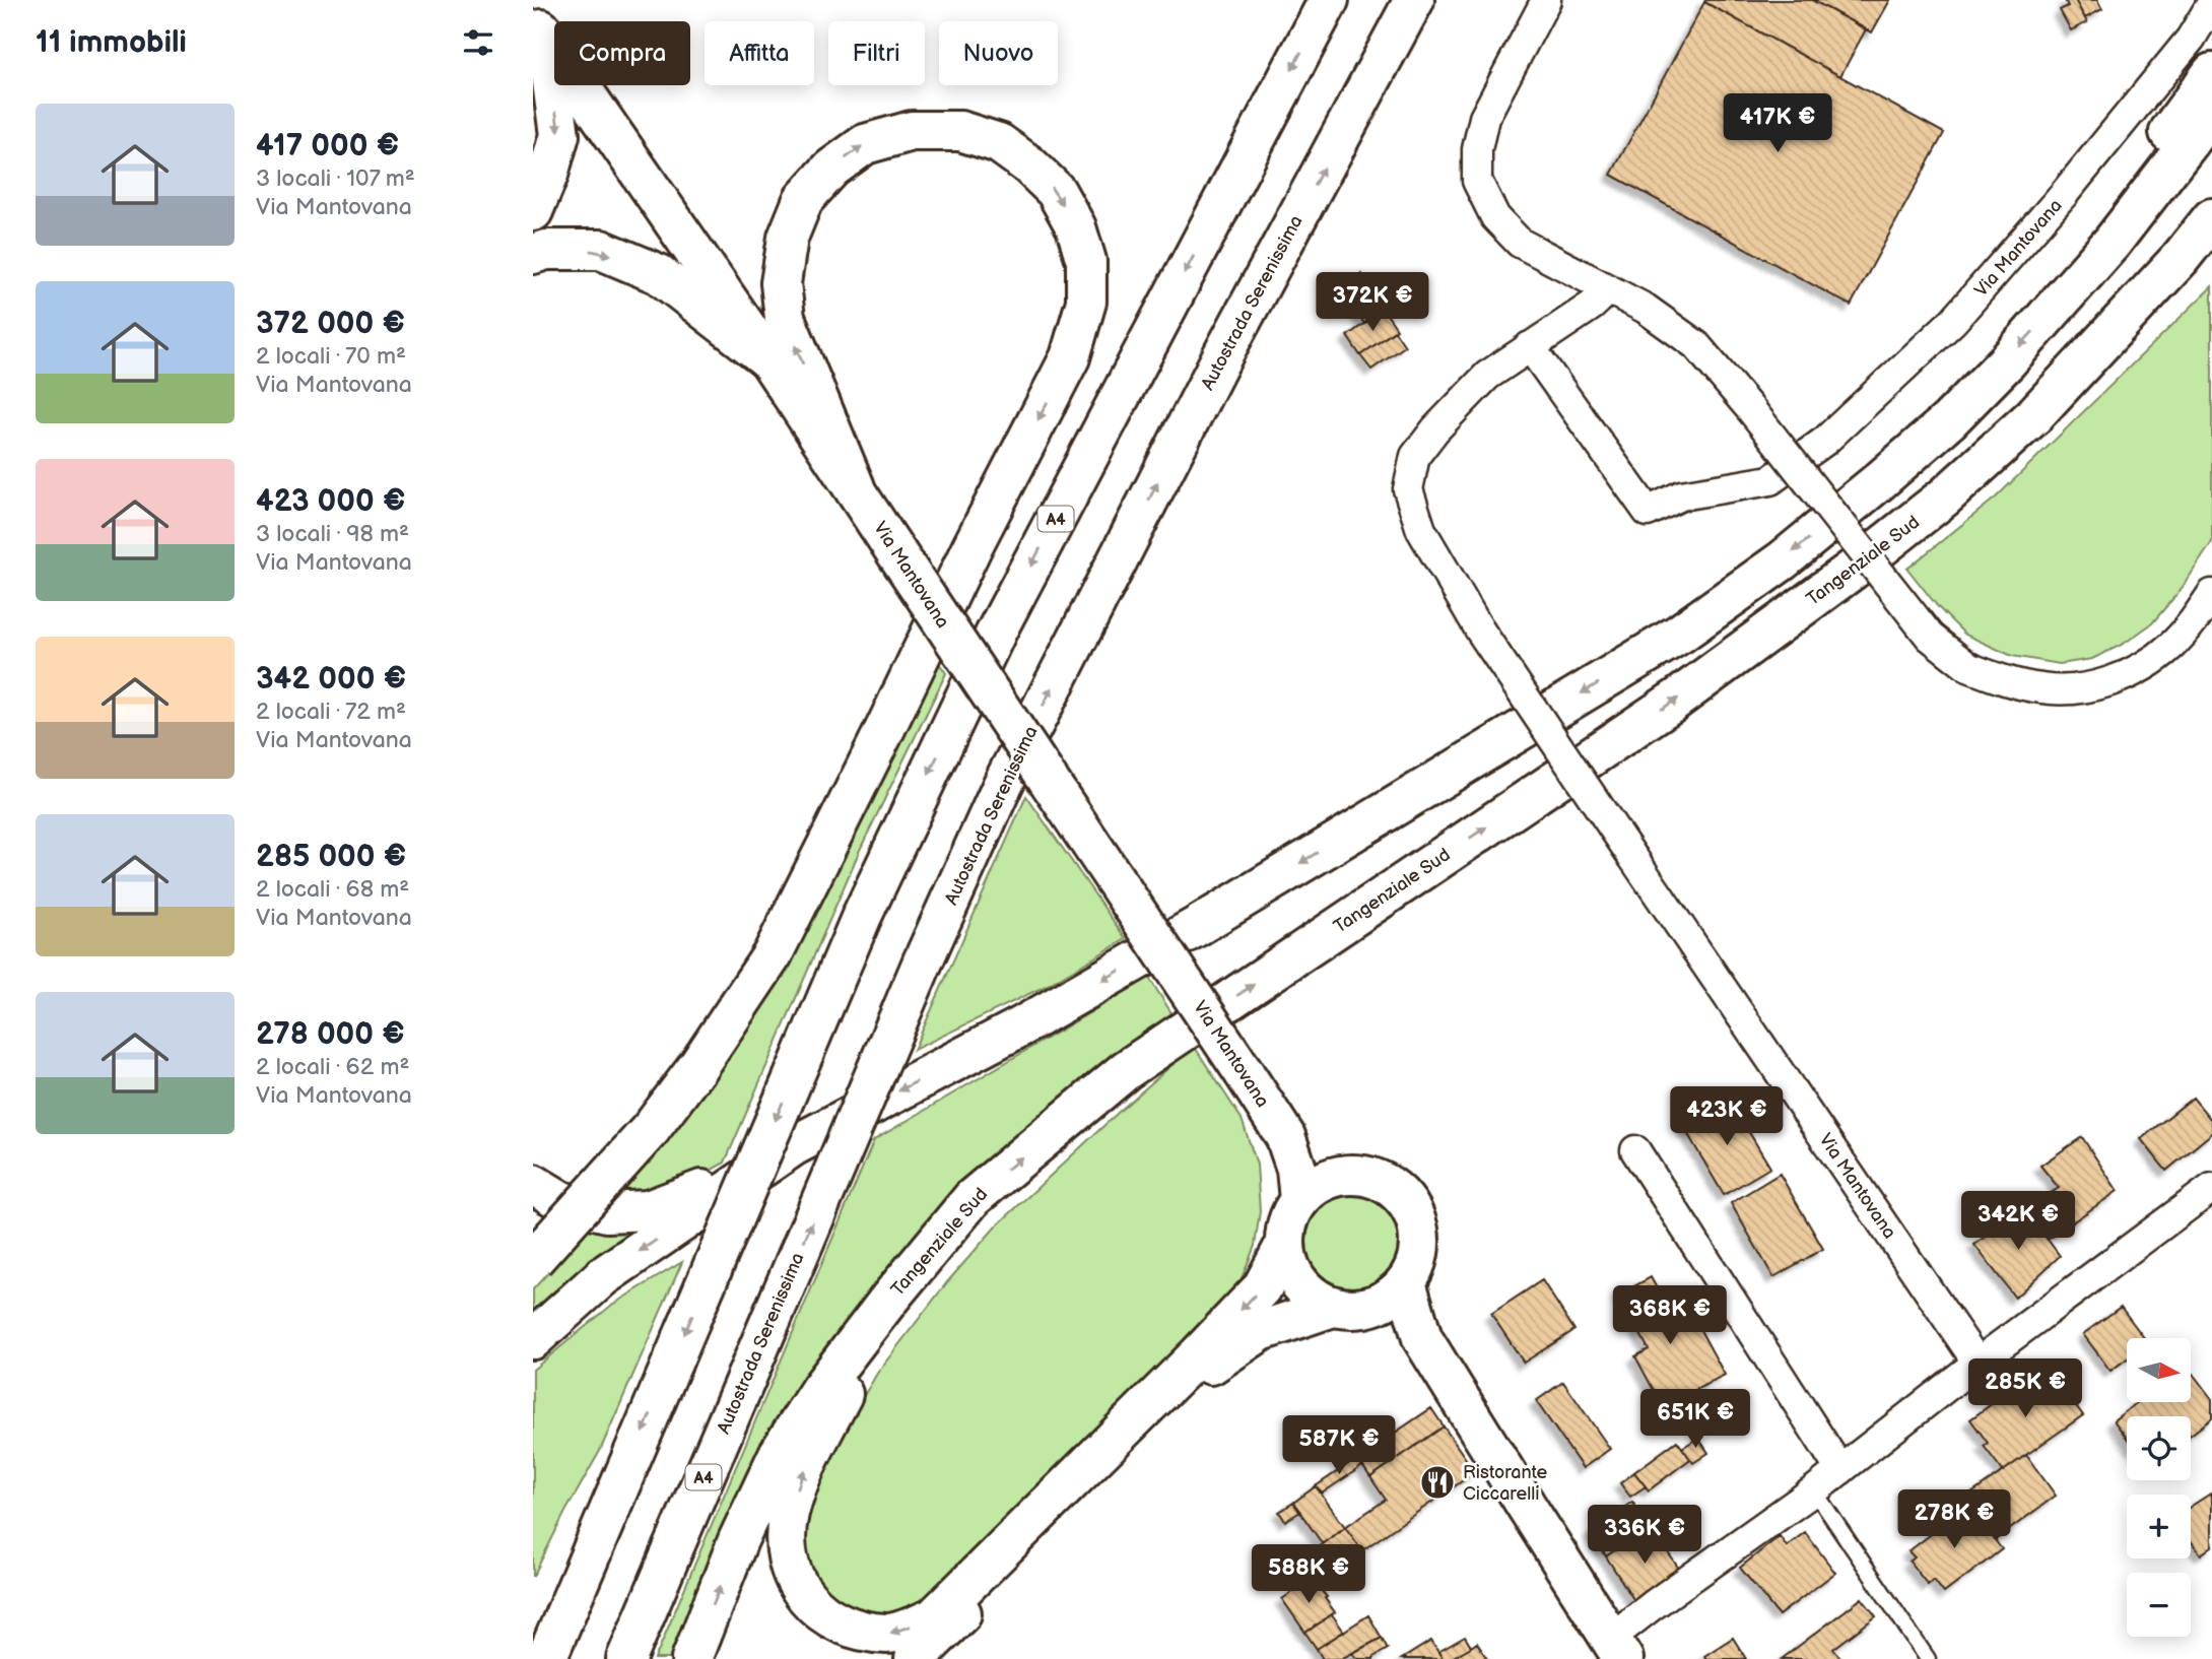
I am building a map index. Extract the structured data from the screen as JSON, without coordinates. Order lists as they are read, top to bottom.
{
  "streets": {
    "main road": [
      "Via Mantovana",
      "Autostrada Serenissima",
      "A4",
      "Tangenziale Sud"
    ]
  },
  "crossings": [
    ["Via Mantovana", "Tangenziale Sud"]
  ],
  "places": {
    "restaurant": ["Ristorante Ciccarelli"]
  },
  "north": "right",
  "page": {
    "heading": "11 immobili",
    "chip": [
      "Compra",
      "Affitta",
      "Filtri",
      "Nuovo"
    ],
    "list": [
      {
        "name": "417 000 €",
        "note": "3 locali · 107 m² · Via Mantovana"
      },
      {
        "name": "372 000 €",
        "note": "2 locali · 70 m² · Via Mantovana"
      },
      {
        "name": "423 000 €",
        "note": "3 locali · 98 m² · Via Mantovana"
      },
      {
        "name": "342 000 €",
        "note": "2 locali · 72 m² · Via Mantovana"
      },
      {
        "name": "285 000 €",
        "note": "2 locali · 68 m² · Via Mantovana"
      },
      {
        "name": "278 000 €",
        "note": "2 locali · 62 m² · Via Mantovana"
      }
    ],
    "price": [
      "417K €",
      "372K €",
      "423K €",
      "342K €",
      "368K €",
      "285K €",
      "651K €",
      "587K €",
      "278K €",
      "336K €",
      "588K €"
    ],
    "map_buttons": ["+", "−"]
  }
}
